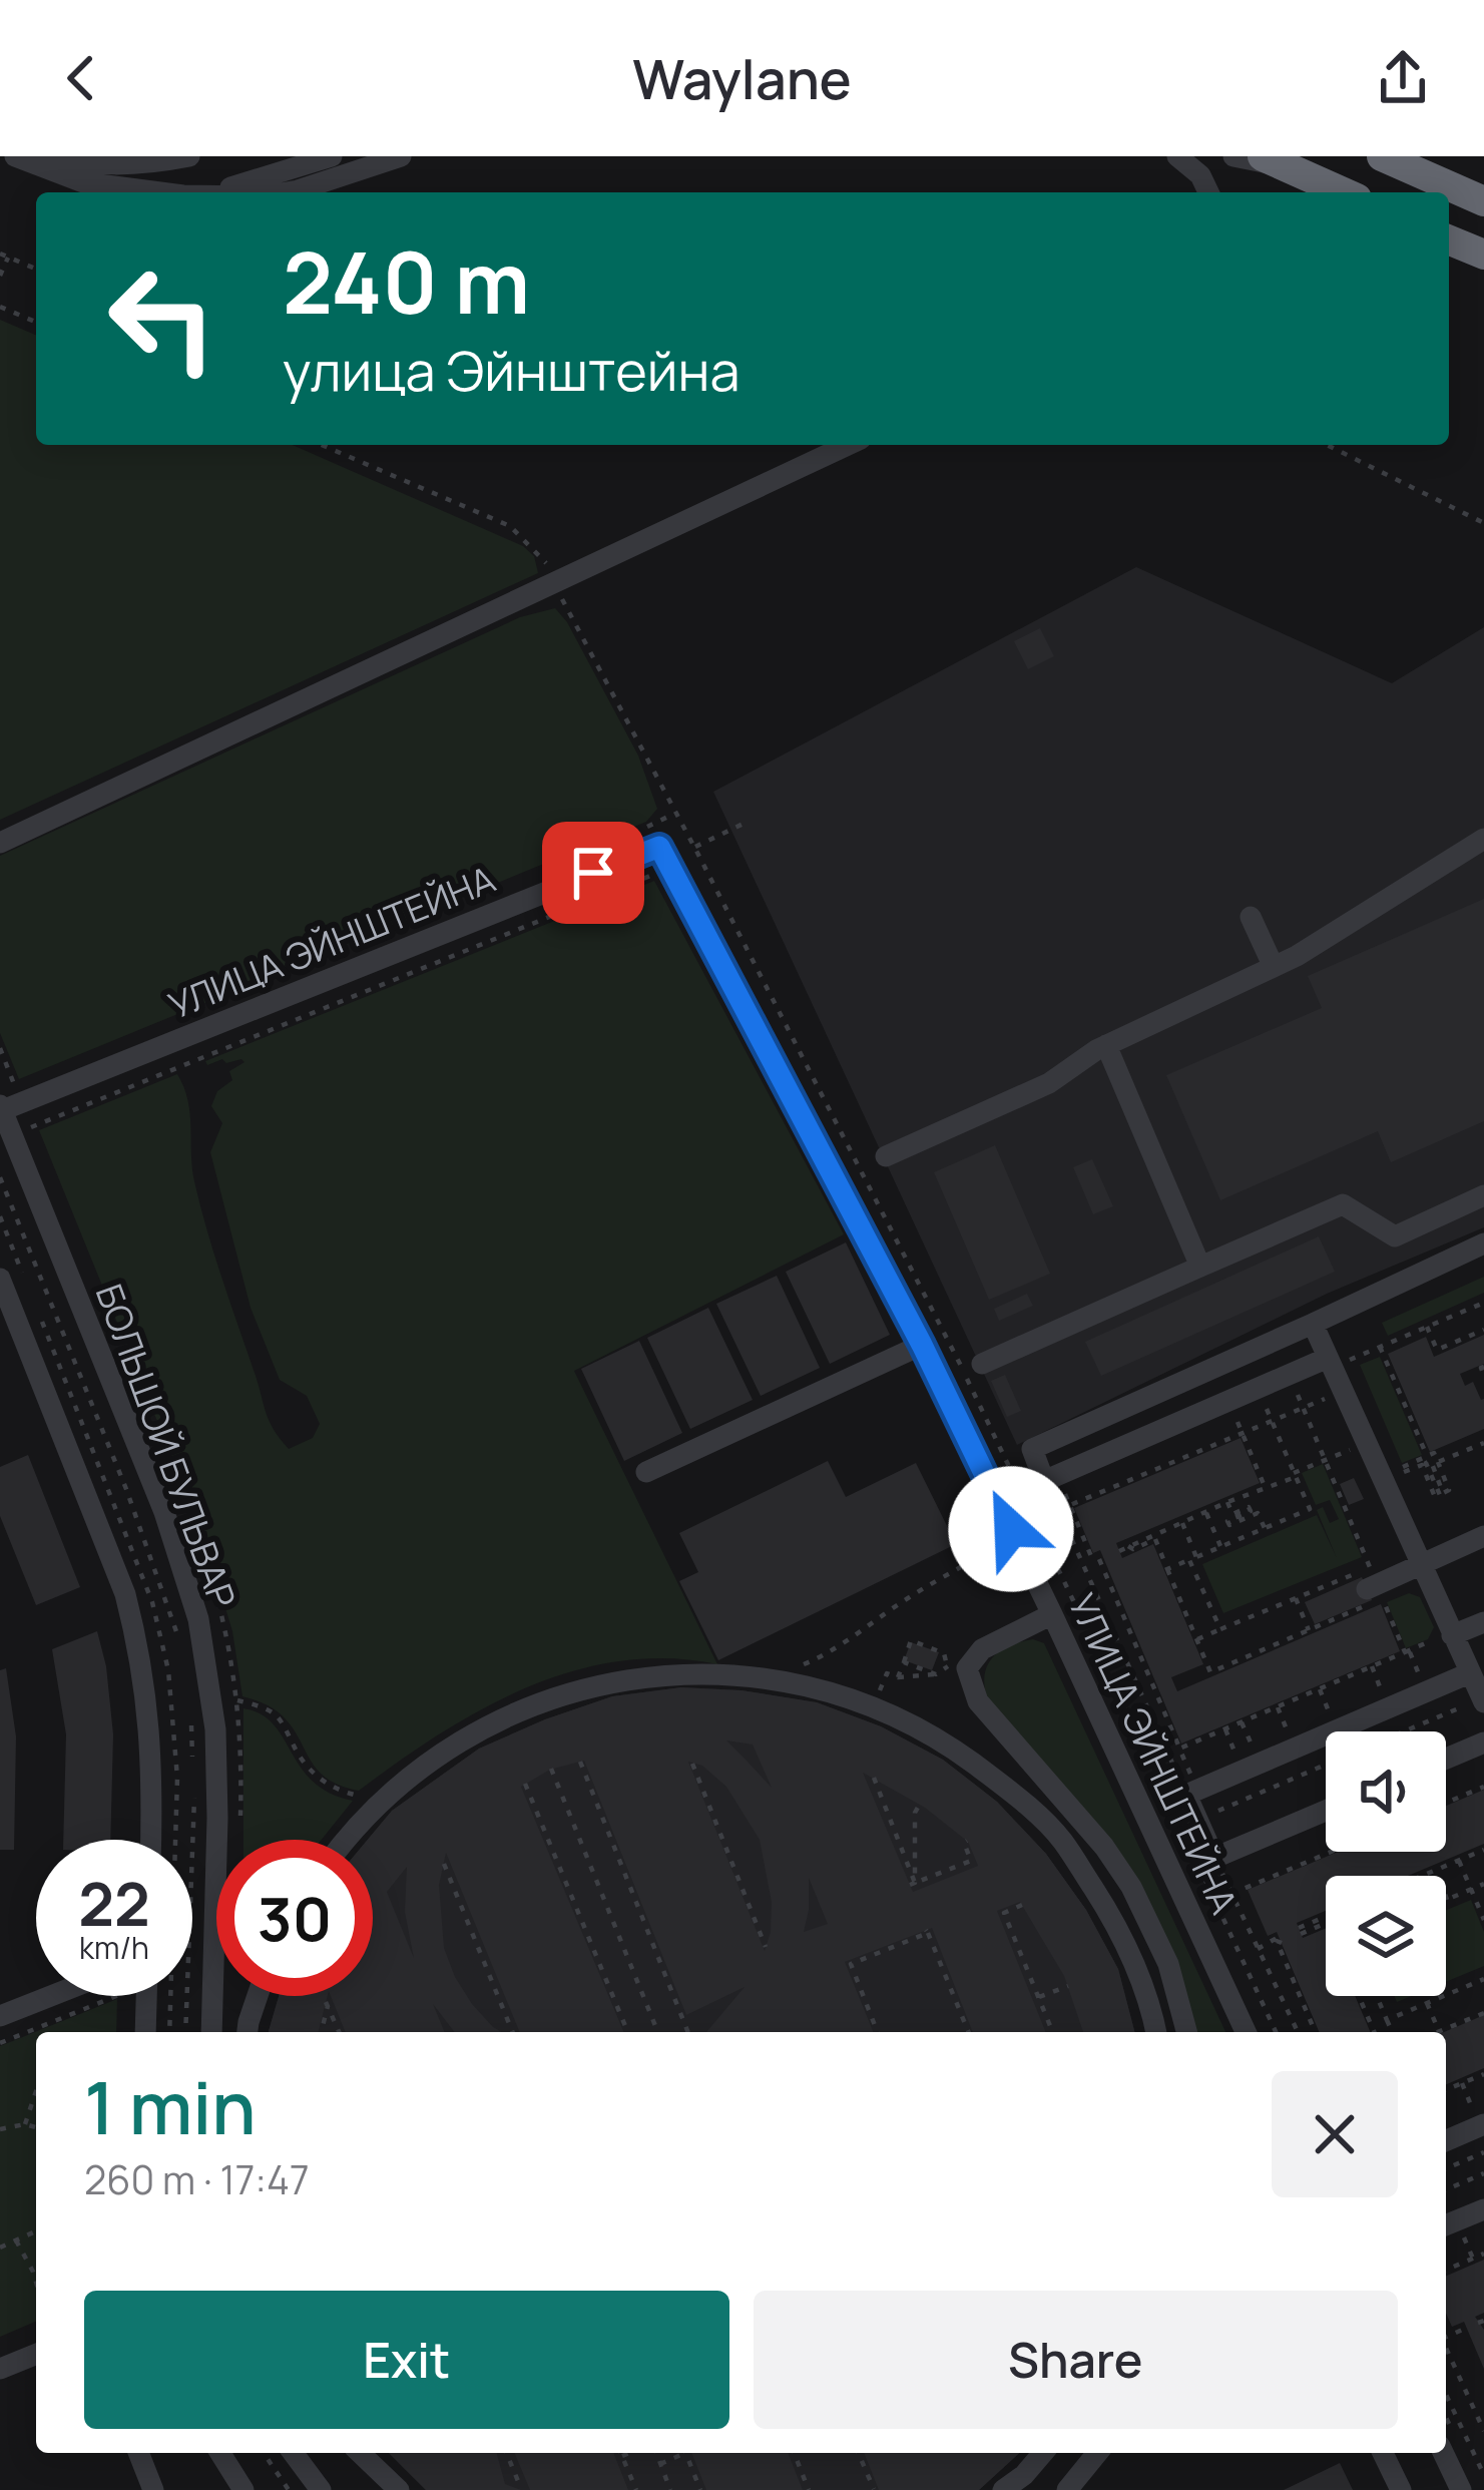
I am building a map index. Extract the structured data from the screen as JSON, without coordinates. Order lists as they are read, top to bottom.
{
  "streets": {
    "street": ["УЛИЦА ЭЙНШТЕЙНА", "БОЛЬШОЙ БУЛЬВАР"]
  },
  "crossings": [
    ["УЛИЦА ЭЙНШТЕЙНА", "БОЛЬШОЙ БУЛЬВАР"]
  ],
  "page": {
    "header": "Waylane",
    "turn": ["240 m", "улица Эйнштейна"],
    "speed": "22 km/h",
    "limit": "30",
    "heading": ["1 min", "260 m · 17:47"],
    "buttons": ["Exit", "Share"]
  }
}
